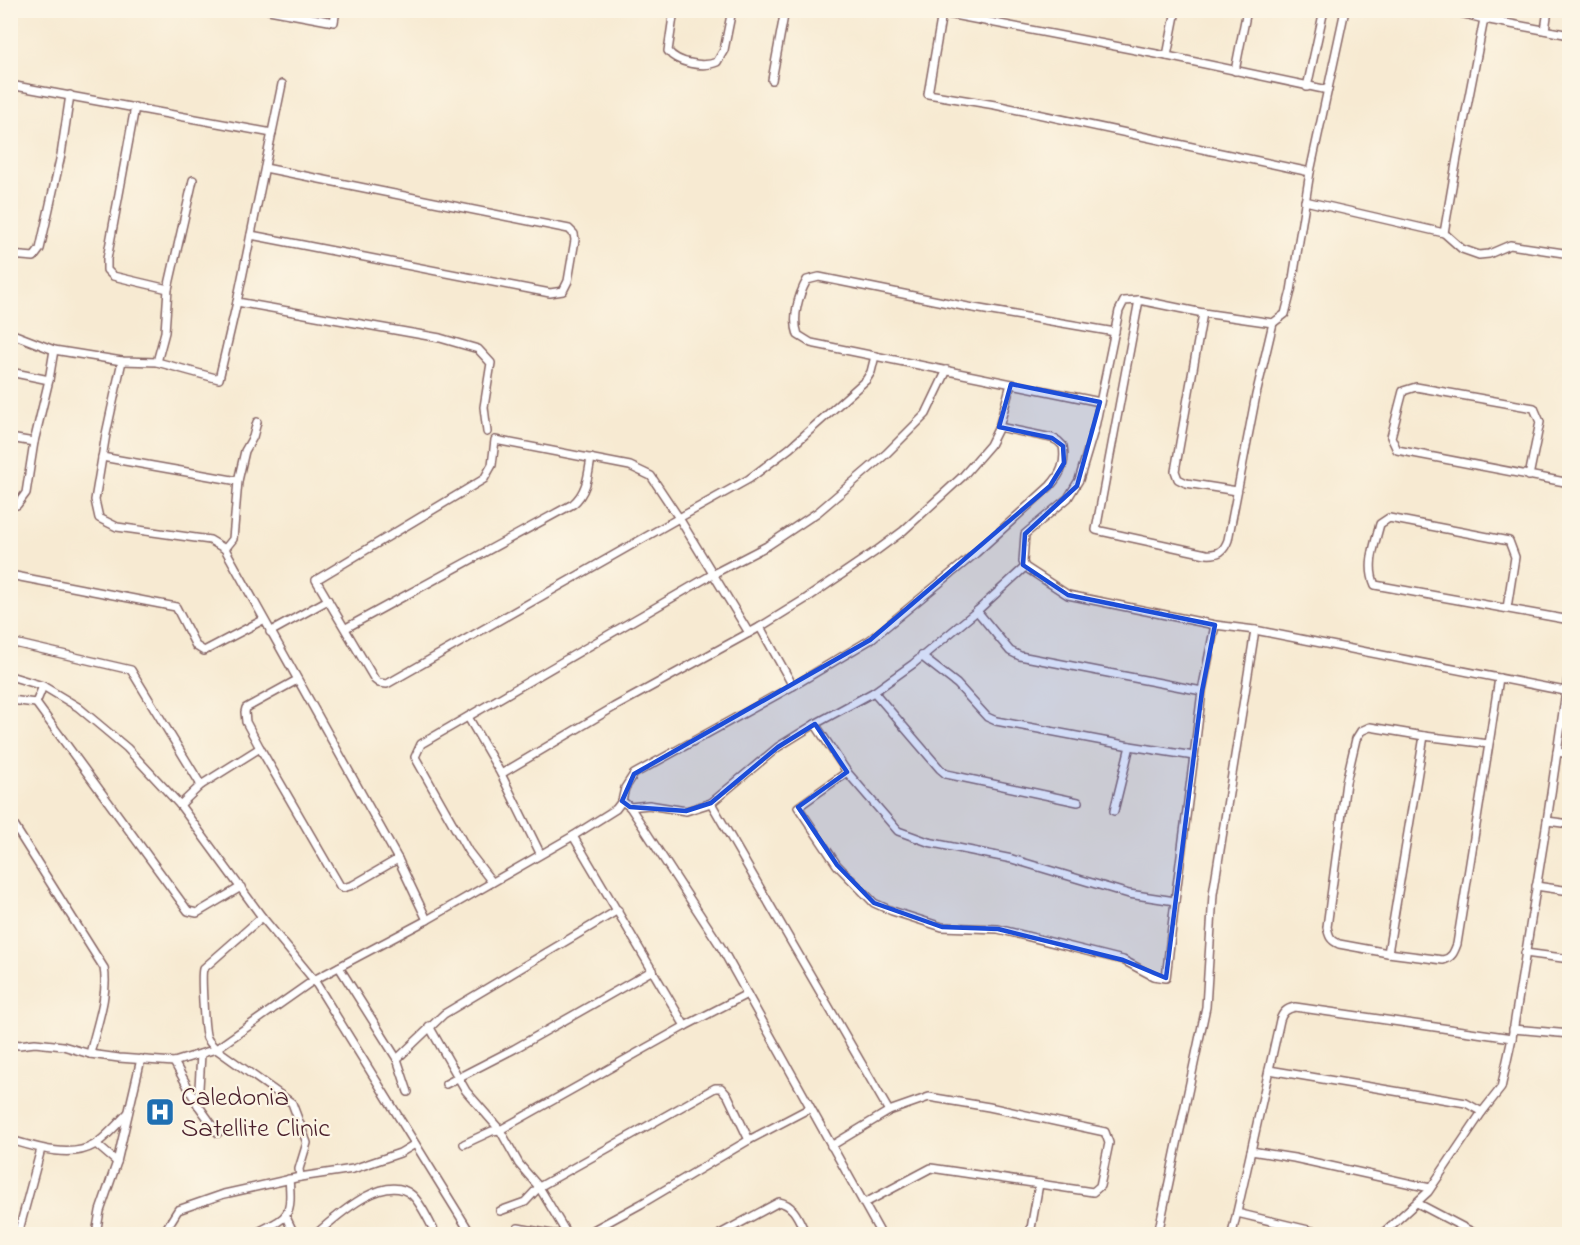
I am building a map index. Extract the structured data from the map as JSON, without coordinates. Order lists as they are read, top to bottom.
{
  "places": {
    "hospital": ["Caledonia Satellite Clinic"]
  }
}
